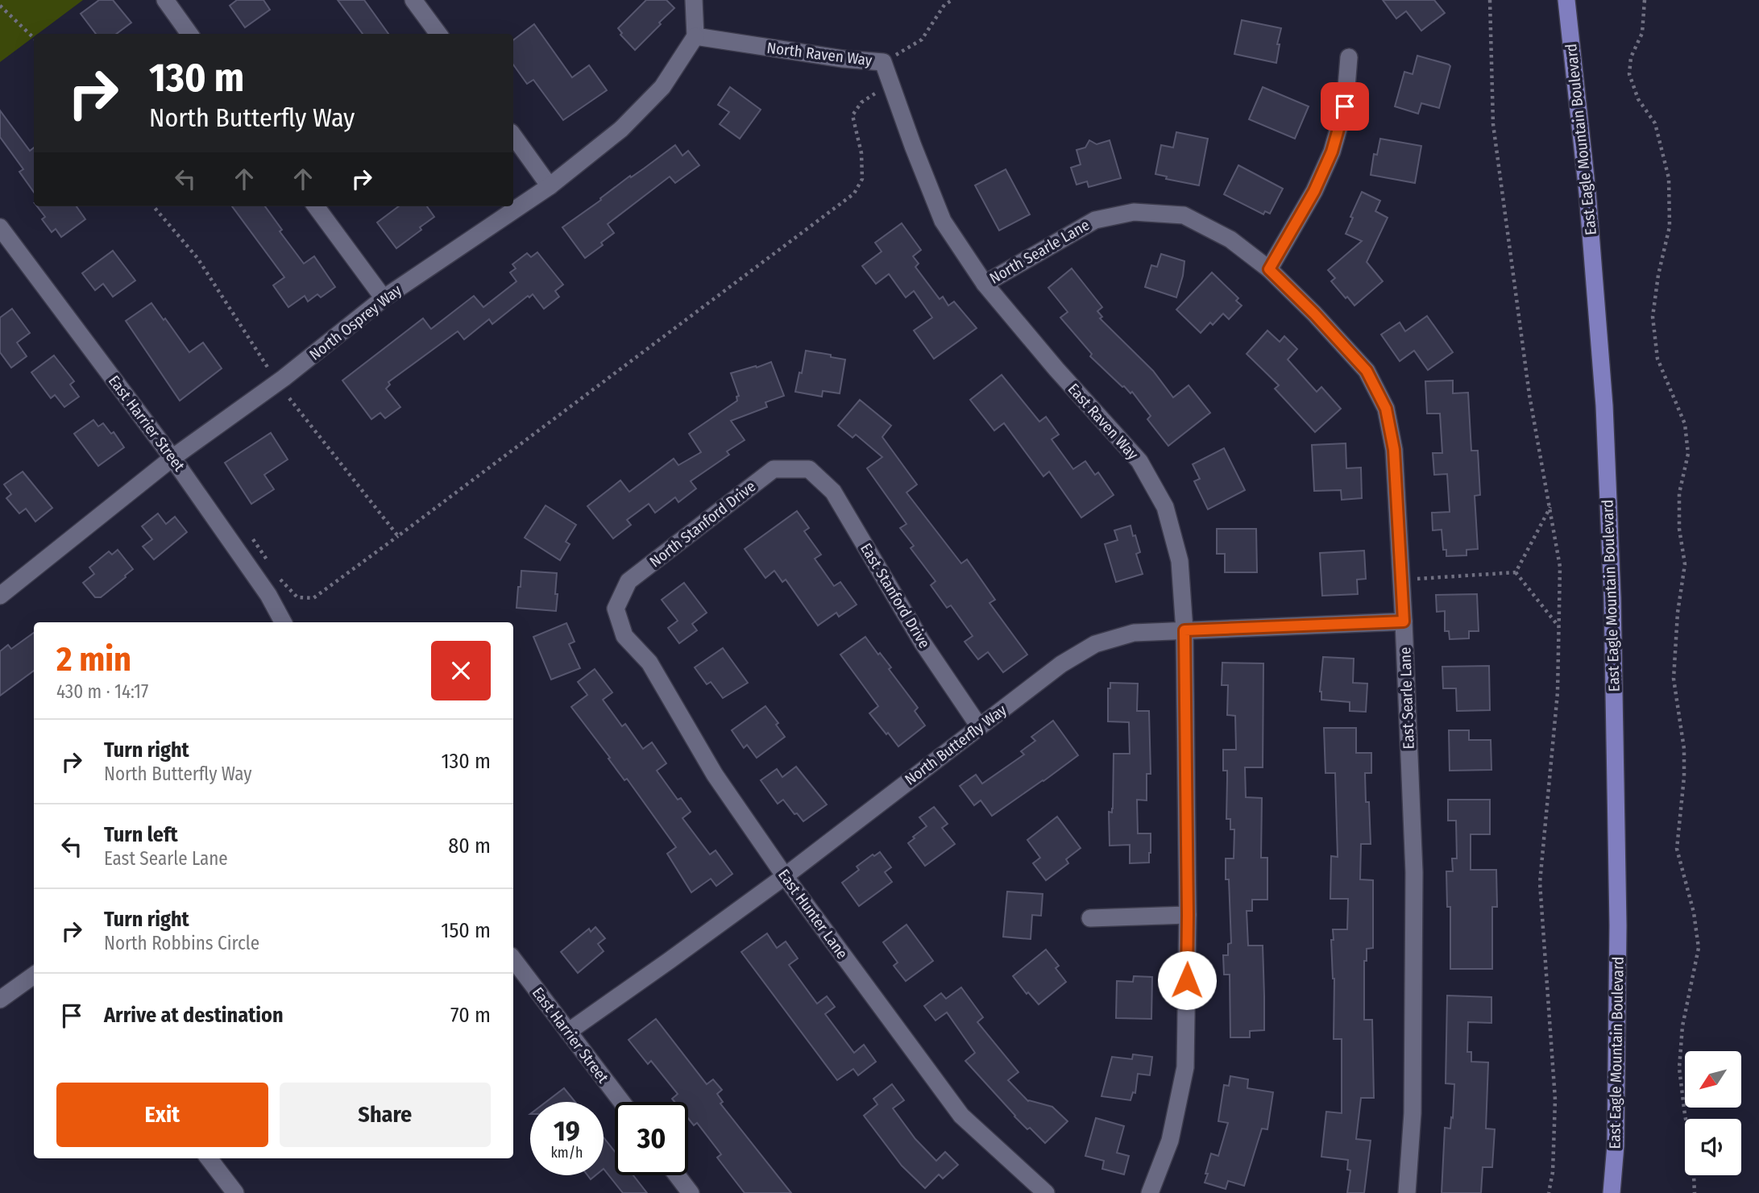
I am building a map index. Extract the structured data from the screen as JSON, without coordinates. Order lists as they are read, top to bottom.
{
  "streets": {
    "main road": ["East Eagle Mountain Boulevard"],
    "street": [
      "North Raven Way",
      "North Searle Lane",
      "North Osprey Way",
      "East Raven Way",
      "East Harrier Street",
      "North Stanford Drive",
      "East Stanford Drive",
      "East Searle Lane",
      "North Butterfly Way",
      "East Hunter Lane"
    ]
  },
  "crossings": [
    ["North Raven Way", "North Osprey Way"],
    ["North Raven Way", "East Raven Way"],
    ["North Searle Lane", "East Raven Way"],
    ["North Searle Lane", "East Searle Lane"],
    ["North Osprey Way", "East Harrier Street"],
    ["East Raven Way", "North Butterfly Way"],
    ["East Harrier Street", "North Butterfly Way"],
    ["North Stanford Drive", "East Stanford Drive"],
    ["North Stanford Drive", "East Hunter Lane"],
    ["East Stanford Drive", "North Butterfly Way"],
    ["East Searle Lane", "North Butterfly Way"],
    ["North Butterfly Way", "East Hunter Lane"]
  ],
  "north": "bottom left",
  "page": {
    "turn": ["130 m", "North Butterfly Way"],
    "heading": ["2 min", "430 m · 14:17"],
    "list": [
      {
        "name": "Turn right",
        "note": "North Butterfly Way",
        "value": "130 m"
      },
      {
        "name": "Turn left",
        "note": "East Searle Lane",
        "value": "80 m"
      },
      {
        "name": "Turn right",
        "note": "North Robbins Circle",
        "value": "150 m"
      },
      {
        "name": "Arrive at destination",
        "value": "70 m"
      }
    ],
    "buttons": ["Exit", "Share"],
    "speed": "19 km/h",
    "limit": "30"
  }
}
